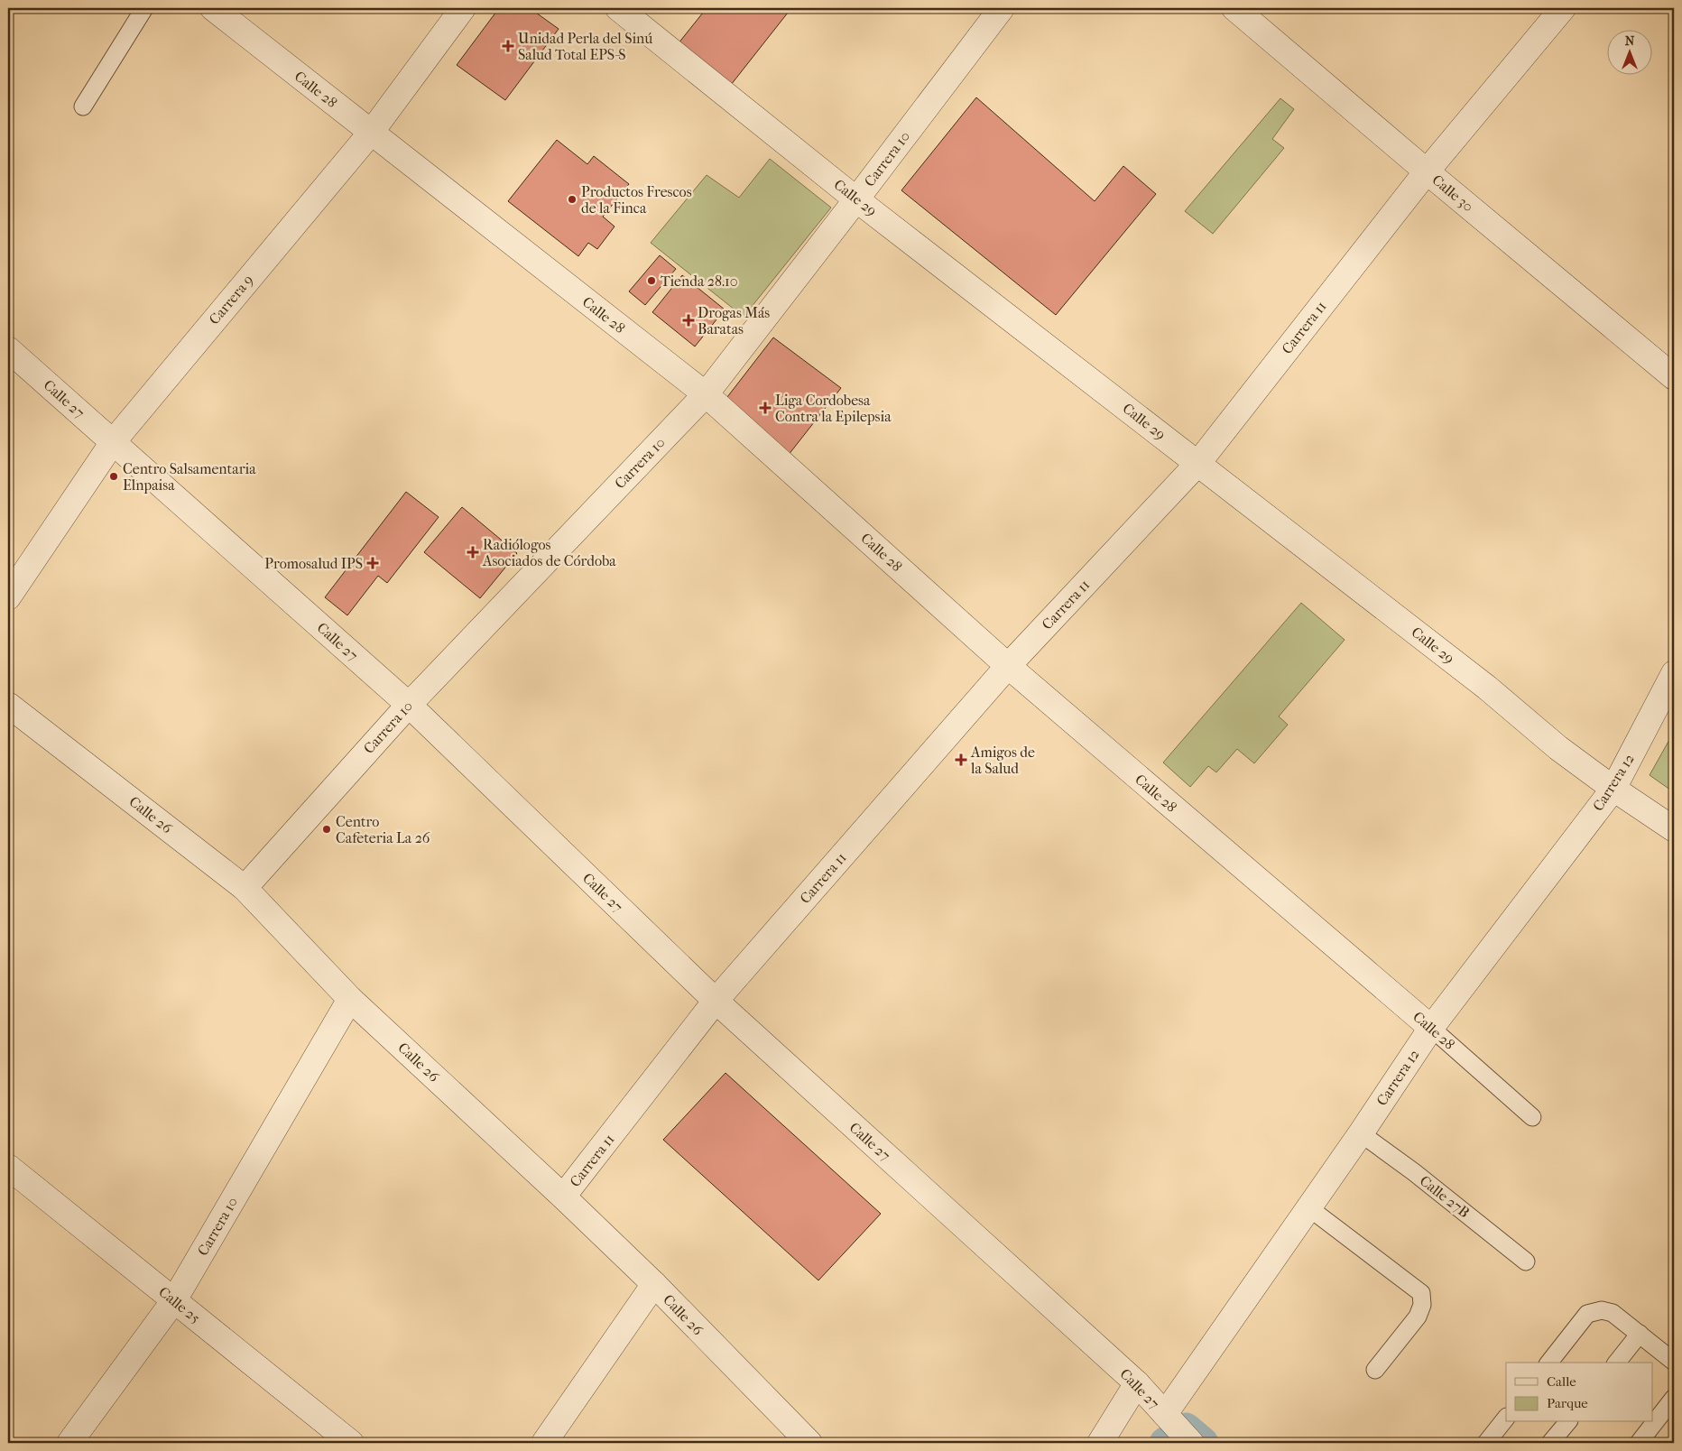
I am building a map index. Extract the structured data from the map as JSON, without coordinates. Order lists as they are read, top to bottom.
{
  "streets": {
    "street": [
      "Calle 28",
      "Carrera 10",
      "Calle 30",
      "Calle 29",
      "Carrera 9",
      "Carrera 11",
      "Calle 27",
      "Carrera 12",
      "Calle 26",
      "Calle 25"
    ],
    "lane": ["Calle 27B"]
  },
  "crossings": [
    ["Calle 28", "Carrera 10"],
    ["Calle 28", "Carrera 9"],
    ["Calle 28", "Carrera 11"],
    ["Calle 28", "Carrera 12"],
    ["Carrera 10", "Calle 29"],
    ["Carrera 10", "Calle 27"],
    ["Carrera 10", "Calle 26"],
    ["Carrera 10", "Calle 25"],
    ["Calle 30", "Carrera 11"],
    ["Calle 29", "Carrera 11"],
    ["Calle 29", "Carrera 12"],
    ["Carrera 9", "Calle 27"],
    ["Carrera 11", "Calle 27"],
    ["Carrera 11", "Calle 26"],
    ["Calle 27", "Carrera 12"],
    ["Carrera 12", "Calle 27B"]
  ],
  "places": {
    "health": [
      "Unidad Perla del Sinú Salud Total EPS-S",
      "Drogas Más Baratas",
      "Liga Cordobesa Contra la Epilepsia",
      "Radiólogos Asociados de Córdoba",
      "Promosalud IPS",
      "Amigos de la Salud"
    ],
    "other": [
      "Productos Frescos de la Finca",
      "Tienda 28.10",
      "Centro Salsamentaria Elnpaisa",
      "Centro Cafeteria La 26"
    ]
  },
  "legend": ["Calle", "Parque"],
  "north": "top"
}
